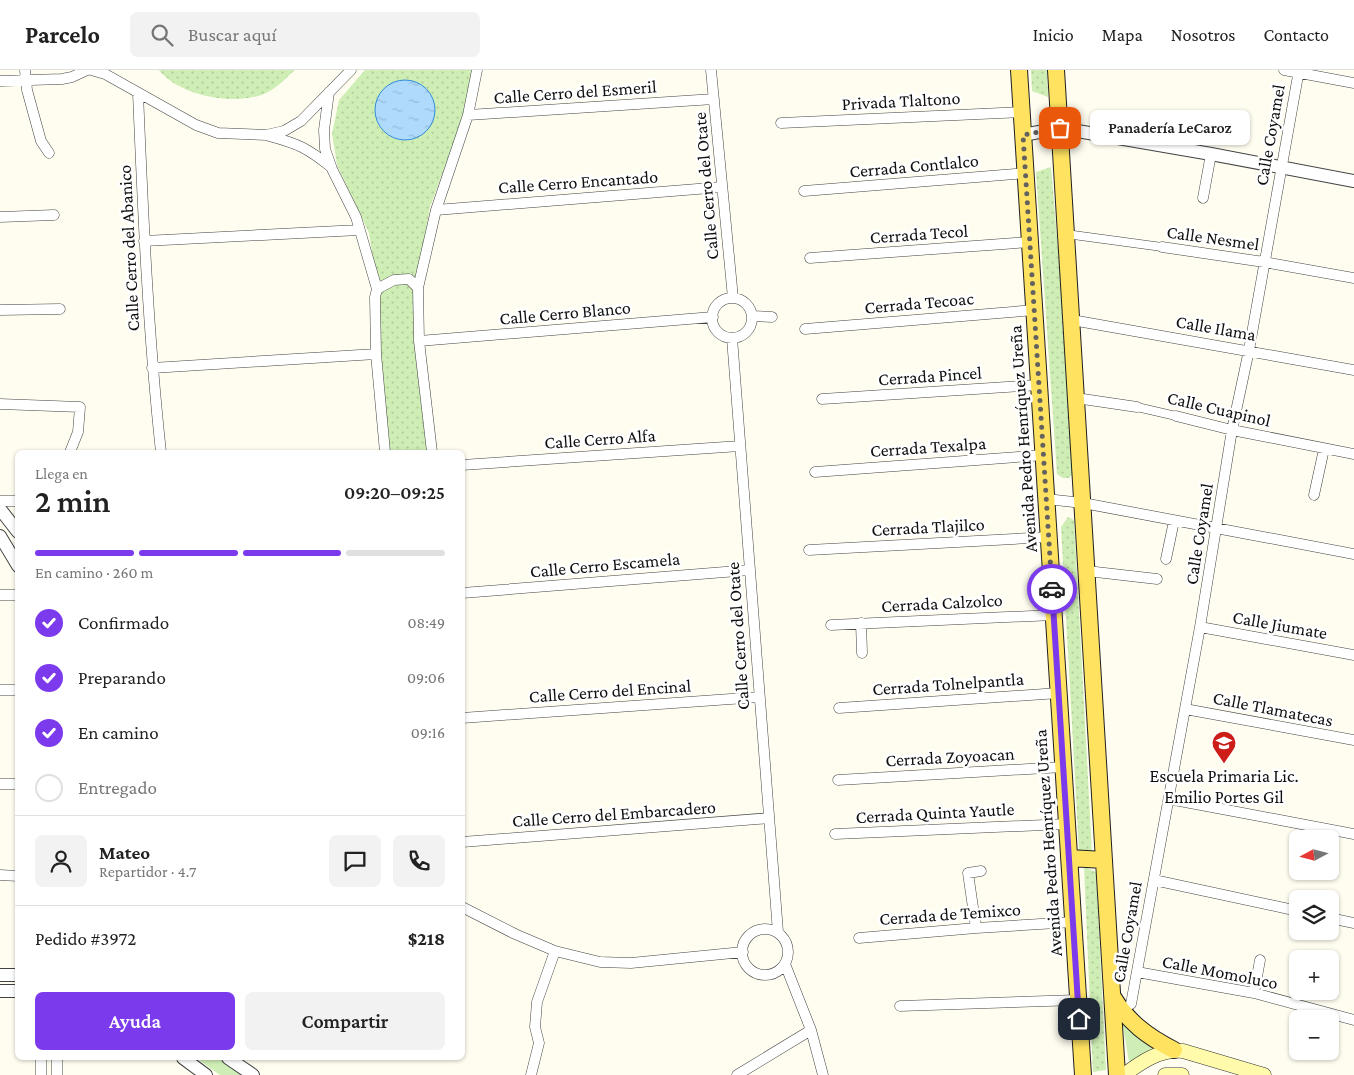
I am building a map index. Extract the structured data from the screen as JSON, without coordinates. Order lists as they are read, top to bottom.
{
  "streets": {
    "main road": ["Avenida Pedro Henríquez Ureña"],
    "street": [
      "Calle Cerro del Esmeril",
      "Privada Tlaltono",
      "Calle Coyamel",
      "Cerrada Contlalco",
      "Calle Cerro Encantado",
      "Calle Cerro del Otate",
      "Cerrada Tecol",
      "Calle Nesmel",
      "Calle Cerro del Abanico",
      "Cerrada Tecoac",
      "Calle Cerro Blanco",
      "Calle Ilama",
      "Cerrada Pincel",
      "Calle Cuapinol",
      "Calle Cerro Alfa",
      "Cerrada Texalpa",
      "Cerrada Tlajilco",
      "Calle Cerro Escamela",
      "Cerrada Calzolco",
      "Calle Jiumate",
      "Cerrada Tolnelpantla",
      "Calle Cerro del Encinal",
      "Calle Tlamatecas",
      "Cerrada Zoyoacan",
      "Cerrada Quinta Yautle",
      "Calle Cerro del Embarcadero",
      "Cerrada de Temixco",
      "Calle Momoluco"
    ]
  },
  "crossings": [
    ["Calle Cerro del Esmeril", "Calle Cerro del Otate"],
    ["Privada Tlaltono", "Avenida Pedro Henríquez Ureña"],
    ["Calle Coyamel", "Calle Nesmel"],
    ["Calle Coyamel", "Calle Ilama"],
    ["Calle Coyamel", "Calle Cuapinol"],
    ["Calle Coyamel", "Calle Jiumate"],
    ["Calle Coyamel", "Calle Tlamatecas"],
    ["Calle Coyamel", "Calle Momoluco"],
    ["Cerrada Contlalco", "Avenida Pedro Henríquez Ureña"],
    ["Calle Cerro Encantado", "Calle Cerro del Otate"],
    ["Calle Cerro del Otate", "Calle Cerro Blanco"],
    ["Calle Cerro del Otate", "Calle Cerro Alfa"],
    ["Calle Cerro del Otate", "Calle Cerro Escamela"],
    ["Calle Cerro del Otate", "Calle Cerro del Encinal"],
    ["Calle Cerro del Otate", "Calle Cerro del Embarcadero"],
    ["Cerrada Tecol", "Avenida Pedro Henríquez Ureña"],
    ["Cerrada Tecoac", "Avenida Pedro Henríquez Ureña"],
    ["Cerrada Pincel", "Avenida Pedro Henríquez Ureña"],
    ["Avenida Pedro Henríquez Ureña", "Cerrada Texalpa"],
    ["Avenida Pedro Henríquez Ureña", "Cerrada Tlajilco"],
    ["Avenida Pedro Henríquez Ureña", "Cerrada Calzolco"],
    ["Avenida Pedro Henríquez Ureña", "Cerrada Tolnelpantla"],
    ["Avenida Pedro Henríquez Ureña", "Cerrada Zoyoacan"],
    ["Avenida Pedro Henríquez Ureña", "Cerrada Quinta Yautle"],
    ["Avenida Pedro Henríquez Ureña", "Cerrada de Temixco"]
  ],
  "places": {
    "other": ["Panadería LeCaroz"],
    "school or university": ["Escuela Primaria Lic. Emilio Portes Gil"]
  },
  "north": "left",
  "page": {
    "header": "Parcelo",
    "search": "Buscar aquí",
    "nav": [
      "Inicio",
      "Mapa",
      "Nosotros",
      "Contacto"
    ],
    "bubble": "Panadería LeCaroz",
    "heading": ["2 min", "Llega en", "09:20–09:25"],
    "panel": [
      "Mateo",
      "Repartidor · 4.7",
      "Pedido #3972",
      "$218"
    ],
    "bar": "En camino · 260 m",
    "list": [
      ["Confirmado", "08:49"],
      ["Preparando", "09:06"],
      ["En camino", "09:16"],
      "Entregado"
    ],
    "map_buttons": ["+", "−"],
    "buttons": ["Ayuda", "Compartir"]
  }
}
